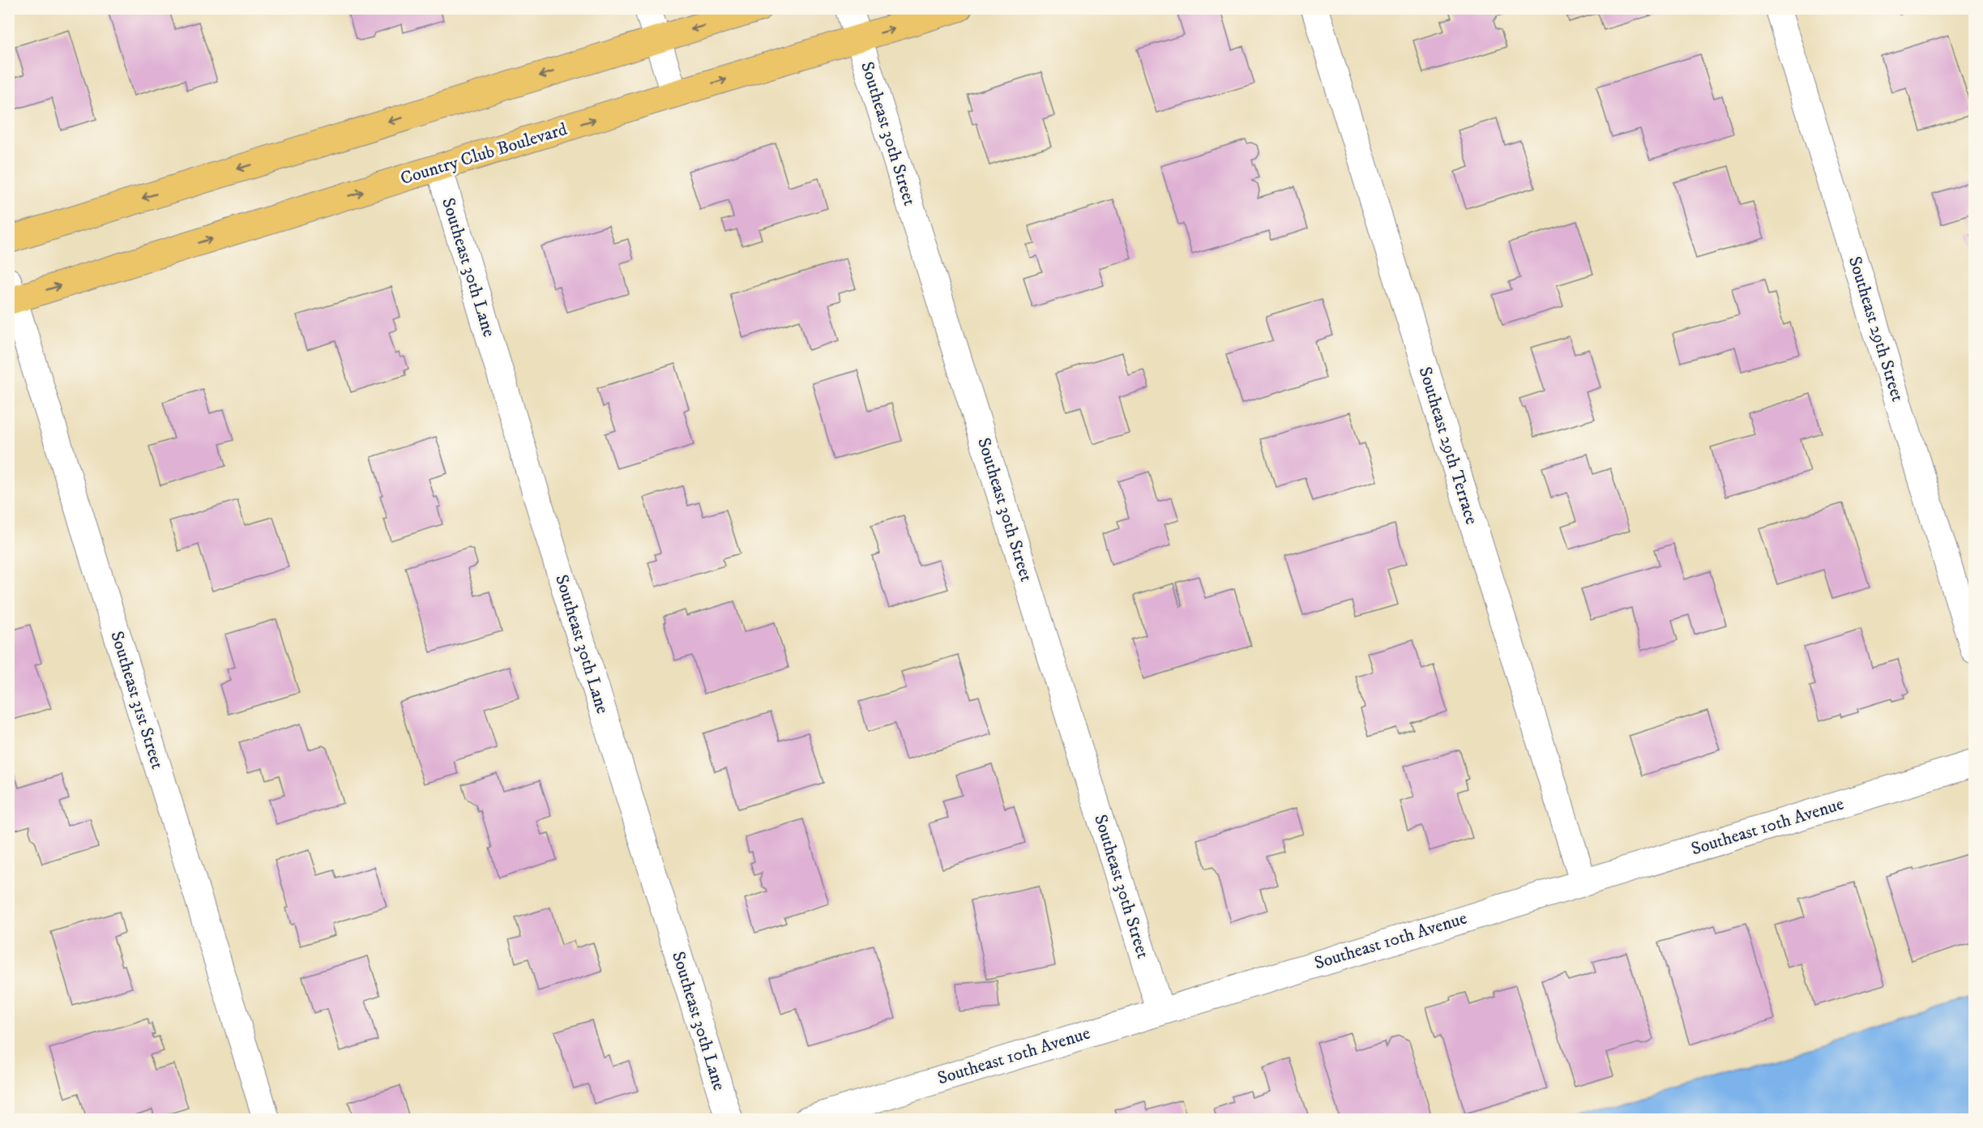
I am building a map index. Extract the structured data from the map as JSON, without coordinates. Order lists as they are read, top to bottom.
{
  "streets": {
    "main road": ["Country Club Boulevard"],
    "street": [
      "Southeast 30th Street",
      "Southeast 30th Lane",
      "Southeast 29th Street",
      "Southeast 29th Terrace",
      "Southeast 31st Street",
      "Southeast 10th Avenue"
    ]
  },
  "crossings": [
    ["Southeast 30th Street", "Country Club Boulevard"],
    ["Southeast 30th Street", "Southeast 10th Avenue"],
    ["Country Club Boulevard", "Southeast 30th Lane"],
    ["Country Club Boulevard", "Southeast 31st Street"],
    ["Southeast 29th Terrace", "Southeast 10th Avenue"]
  ]
}
